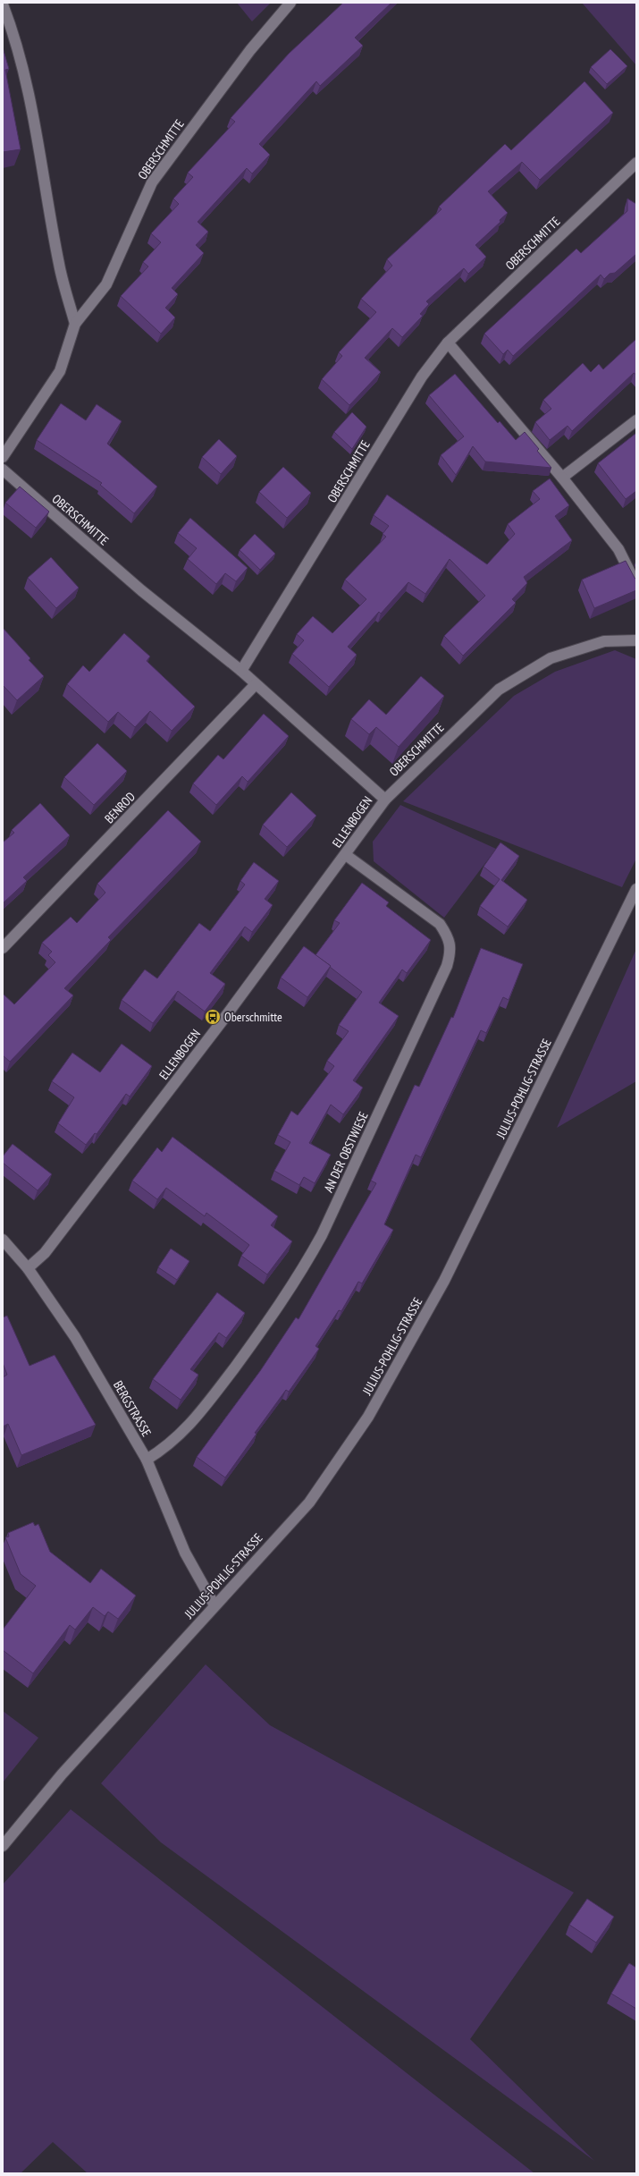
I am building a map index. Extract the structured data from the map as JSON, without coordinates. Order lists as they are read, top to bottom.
{
  "streets": {
    "street": [
      "OBERSCHMITTE",
      "BENROD",
      "ELLENBOGEN",
      "JULIUS-POHLIG-STRASSE",
      "AN DER OBSTWIESE",
      "BERGSTRASSE"
    ]
  },
  "crossings": [
    ["OBERSCHMITTE", "BENROD"],
    ["OBERSCHMITTE", "ELLENBOGEN"],
    ["ELLENBOGEN", "AN DER OBSTWIESE"],
    ["ELLENBOGEN", "BERGSTRASSE"],
    ["JULIUS-POHLIG-STRASSE", "BERGSTRASSE"],
    ["AN DER OBSTWIESE", "BERGSTRASSE"]
  ],
  "places": {
    "bus stop": ["Oberschmitte"]
  }
}
